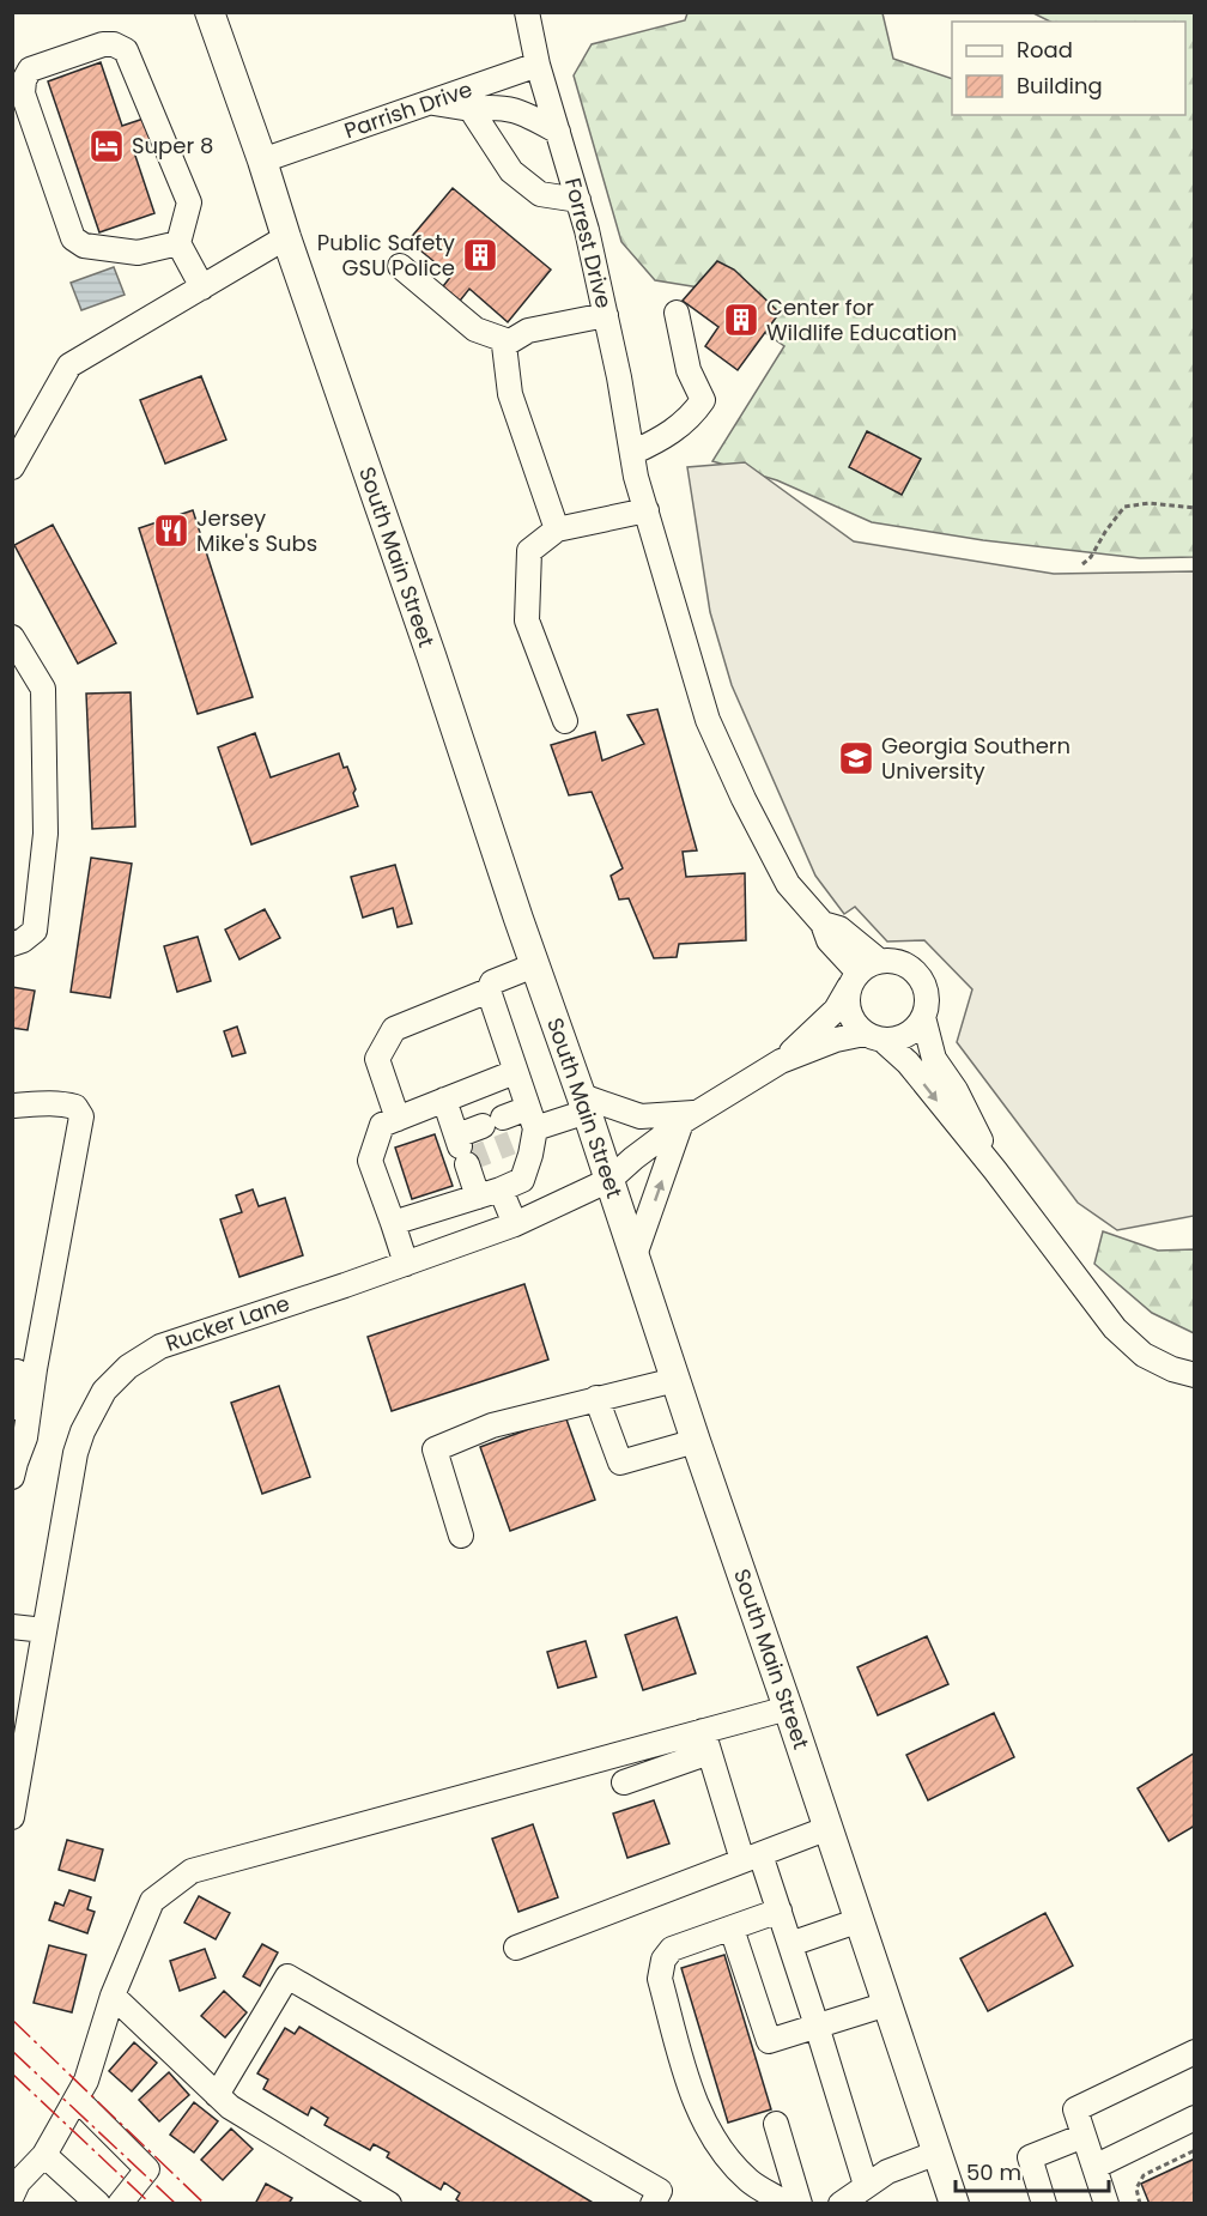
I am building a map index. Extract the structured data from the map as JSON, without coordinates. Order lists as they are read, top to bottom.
{
  "streets": {
    "main road": ["South Main Street"],
    "street": ["Parrish Drive", "Forrest Drive", "Rucker Lane"]
  },
  "crossings": [
    ["Parrish Drive", "Forrest Drive"],
    ["Parrish Drive", "South Main Street"],
    ["South Main Street", "Rucker Lane"]
  ],
  "places": {
    "hotel": ["Super 8"],
    "building": ["Public Safety GSU Police", "Center for Wildlife Education"],
    "restaurant": ["Jersey Mike's Subs"],
    "school or university": ["Georgia Southern University"]
  },
  "legend": ["Road", "Building"],
  "scale_bar": "50 m"
}
